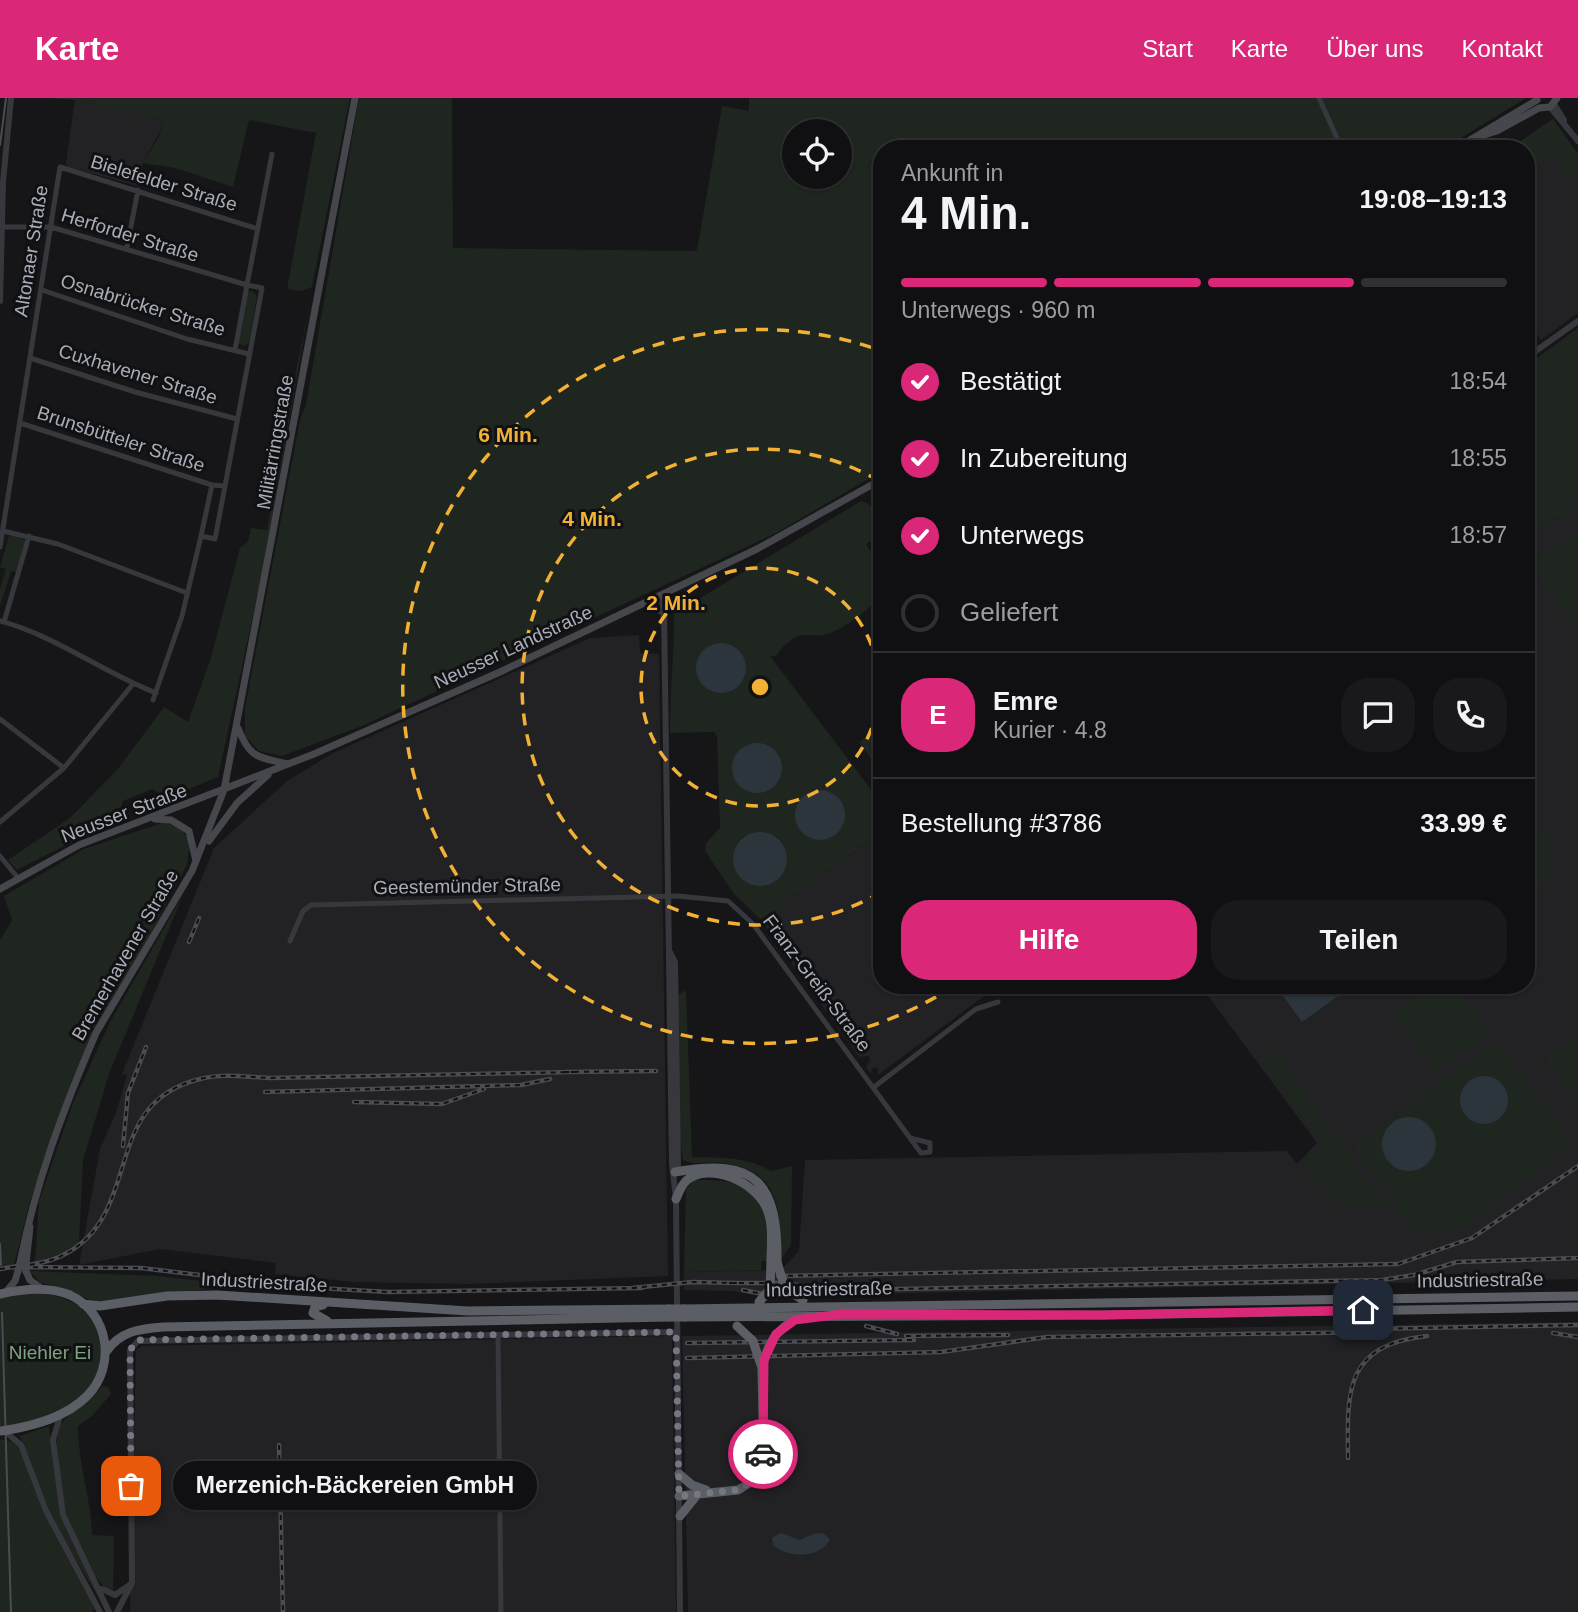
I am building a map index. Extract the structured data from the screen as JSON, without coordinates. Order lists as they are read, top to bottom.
{
  "streets": {
    "highway": ["Industriestraße"],
    "main road": [
      "Militärringstraße",
      "Neusser Landstraße",
      "Neusser Straße",
      "Bremerhavener Straße"
    ],
    "street": [
      "Bielefelder Straße",
      "Herforder Straße",
      "Altonaer Straße",
      "Osnabrücker Straße",
      "Cuxhavener Straße",
      "Brunsbütteler Straße",
      "Geestemünder Straße",
      "Franz-Greiß-Straße"
    ]
  },
  "crossings": [
    ["Bielefelder Straße", "Altonaer Straße"],
    ["Herforder Straße", "Altonaer Straße"],
    ["Altonaer Straße", "Osnabrücker Straße"],
    ["Altonaer Straße", "Cuxhavener Straße"],
    ["Altonaer Straße", "Brunsbütteler Straße"],
    ["Militärringstraße", "Neusser Landstraße"],
    ["Militärringstraße", "Neusser Straße"],
    ["Militärringstraße", "Bremerhavener Straße"],
    ["Neusser Landstraße", "Neusser Straße"],
    ["Neusser Landstraße", "Bremerhavener Straße"],
    ["Neusser Straße", "Bremerhavener Straße"],
    ["Geestemünder Straße", "Franz-Greiß-Straße"]
  ],
  "parks": ["Niehler Ei"],
  "places": ["Merzenich-Bäckereien GmbH"],
  "page": {
    "header": "Karte",
    "nav": [
      "Start",
      "Karte",
      "Über uns",
      "Kontakt"
    ],
    "heading": ["4 Min.", "Ankunft in", "19:08–19:13"],
    "panel": [
      "Emre",
      "Kurier · 4.8",
      "Bestellung #3786",
      "33.99 €"
    ],
    "bar": "Unterwegs · 960 m",
    "list": [
      ["Bestätigt", "18:54"],
      ["In Zubereitung", "18:55"],
      ["Unterwegs", "18:57"],
      "Geliefert"
    ],
    "round": "E",
    "buttons": ["Hilfe", "Teilen"],
    "bubble": "Merzenich-Bäckereien GmbH"
  },
  "rings": ["6 Min.", "4 Min.", "2 Min."]
}
